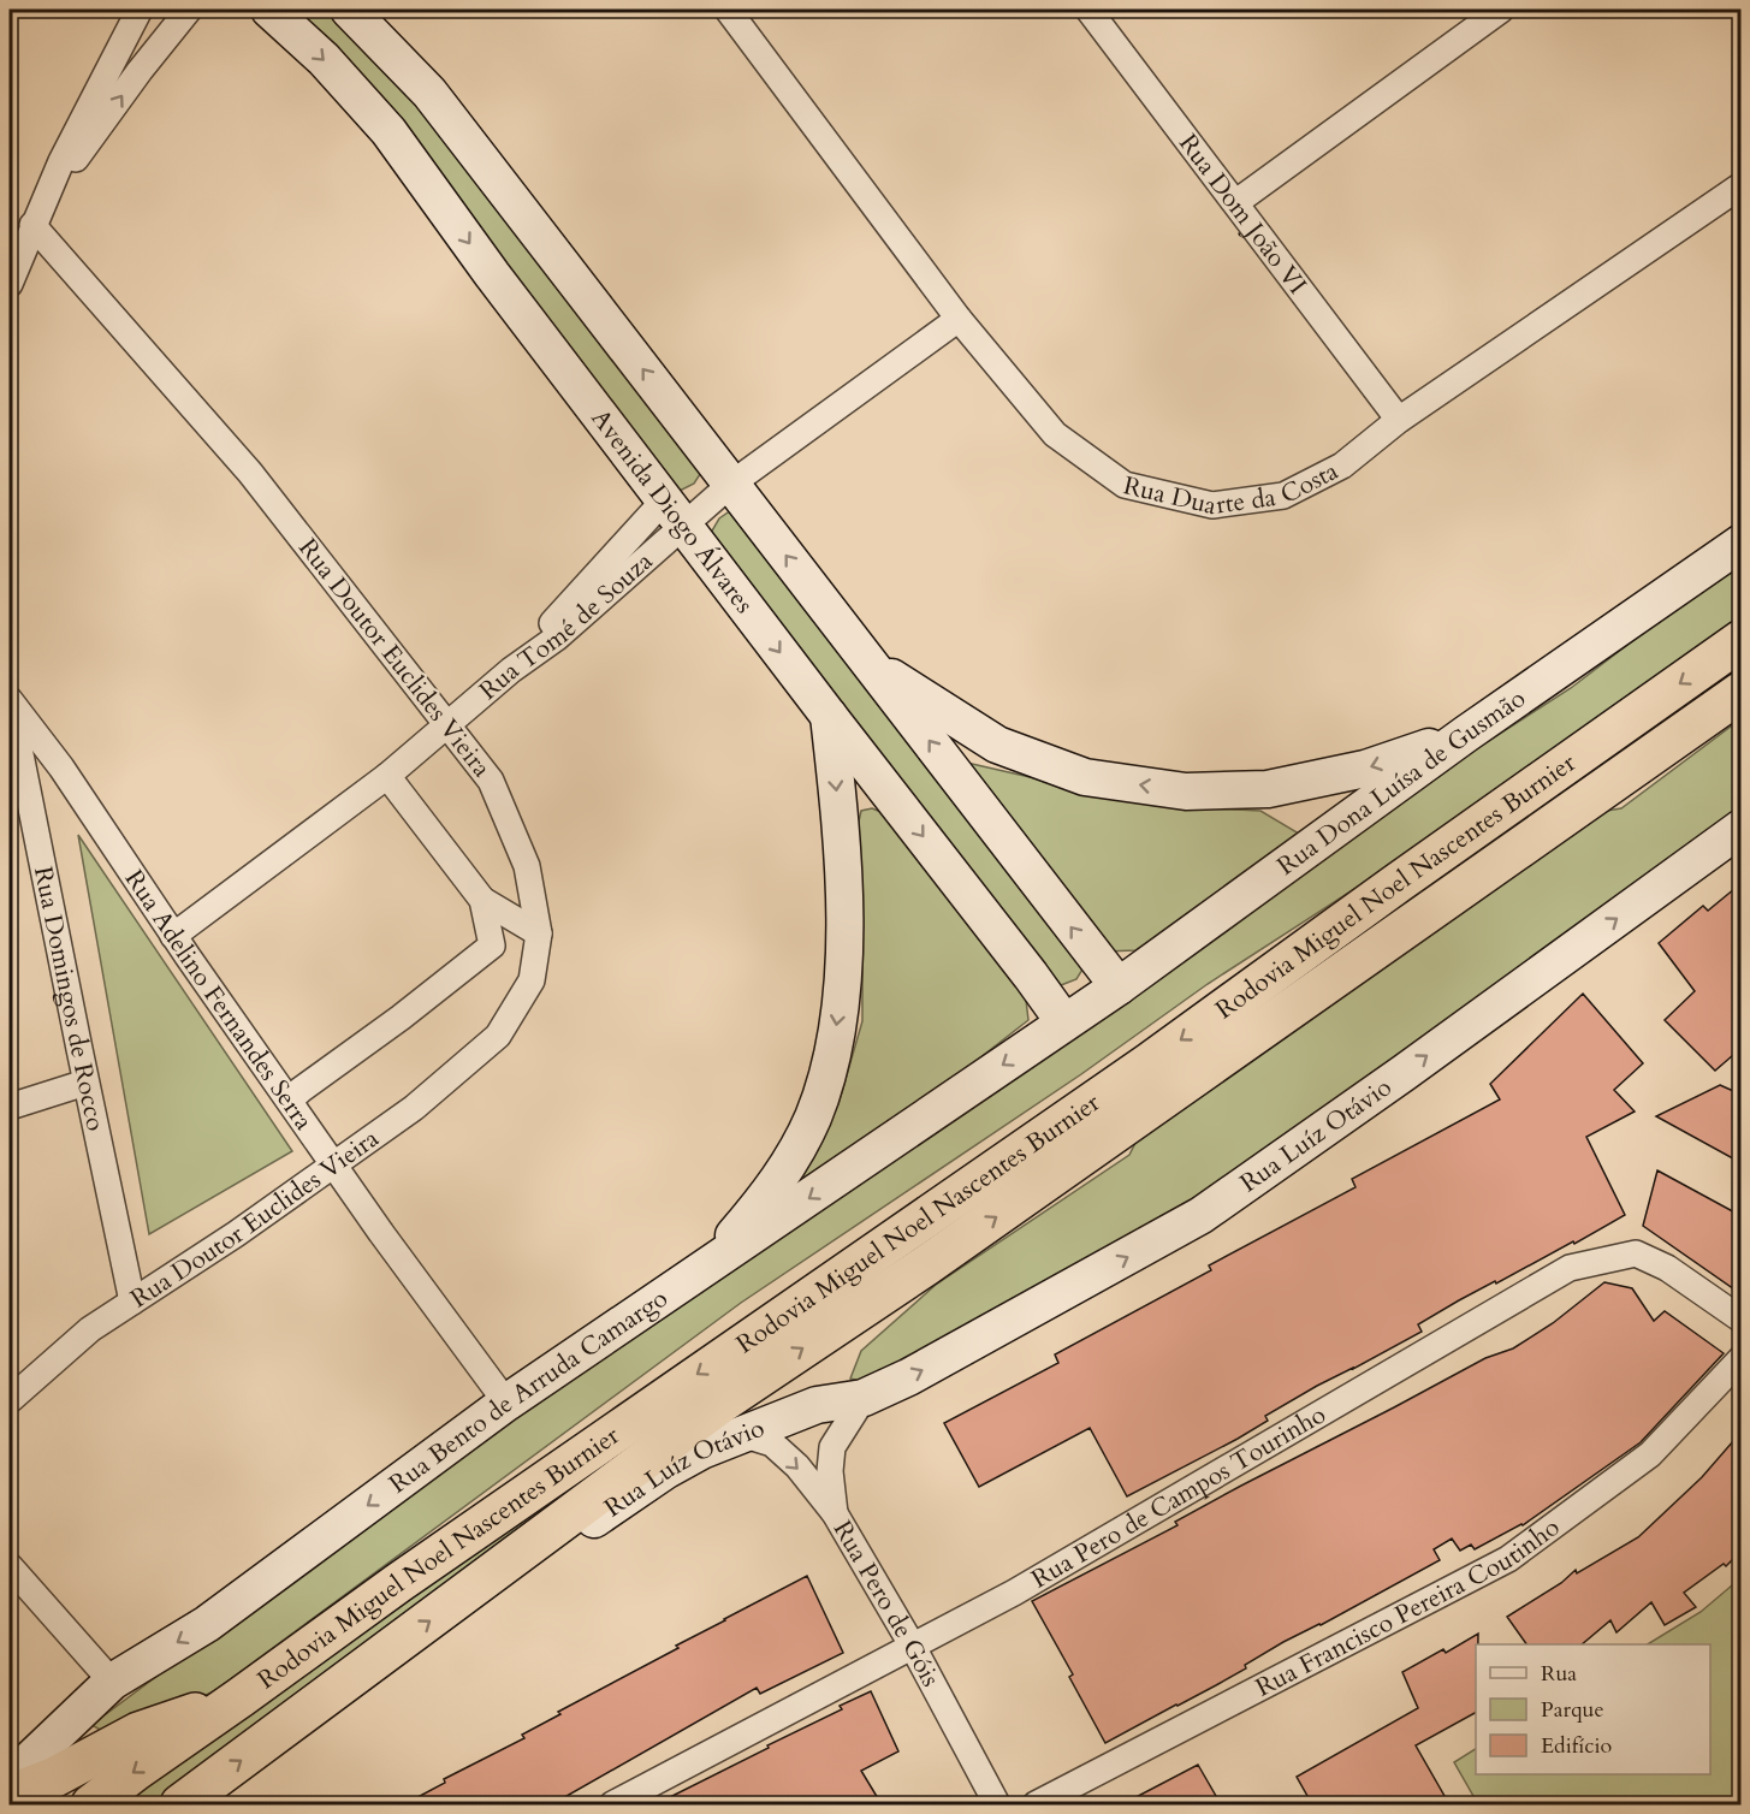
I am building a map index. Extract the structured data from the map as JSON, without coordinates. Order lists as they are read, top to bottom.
{
  "streets": {
    "highway": ["Rodovia Miguel Noel Nascentes Burnier"],
    "street": [
      "Rua Dom João VI",
      "Rua Duarte da Costa",
      "Avenida Diogo Álvares",
      "Rua Tomé de Souza",
      "Rua Doutor Euclides Vieira",
      "Rua Dona Luísa de Gusmão",
      "Rua Domingos de Rocco",
      "Rua Adelino Fernandes Serra",
      "Rua Luíz Otávio",
      "Rua Bento de Arruda Camargo",
      "Rua Pero de Campos Tourinho",
      "Rua Pero de Góis",
      "Rua Francisco Pereira Coutinho"
    ]
  },
  "crossings": [
    ["Rua Dom João VI", "Rua Duarte da Costa"],
    ["Rua Duarte da Costa", "Rua Tomé de Souza"],
    ["Avenida Diogo Álvares", "Rua Tomé de Souza"],
    ["Avenida Diogo Álvares", "Rua Dona Luísa de Gusmão"],
    ["Avenida Diogo Álvares", "Rua Bento de Arruda Camargo"],
    ["Rua Tomé de Souza", "Rua Doutor Euclides Vieira"],
    ["Rua Tomé de Souza", "Rua Adelino Fernandes Serra"],
    ["Rua Doutor Euclides Vieira", "Rua Domingos de Rocco"],
    ["Rua Doutor Euclides Vieira", "Rua Adelino Fernandes Serra"],
    ["Rua Dona Luísa de Gusmão", "Rua Bento de Arruda Camargo"],
    ["Rodovia Miguel Noel Nascentes Burnier", "Rua Luíz Otávio"],
    ["Rua Domingos de Rocco", "Rua Adelino Fernandes Serra"],
    ["Rua Adelino Fernandes Serra", "Rua Bento de Arruda Camargo"],
    ["Rua Luíz Otávio", "Rua Pero de Góis"],
    ["Rua Pero de Campos Tourinho", "Rua Pero de Góis"]
  ],
  "one_way": ["Rua Luíz Otávio", "Rua Bento de Arruda Camargo"],
  "legend": ["Rua", "Parque", "Edifício"]
}
